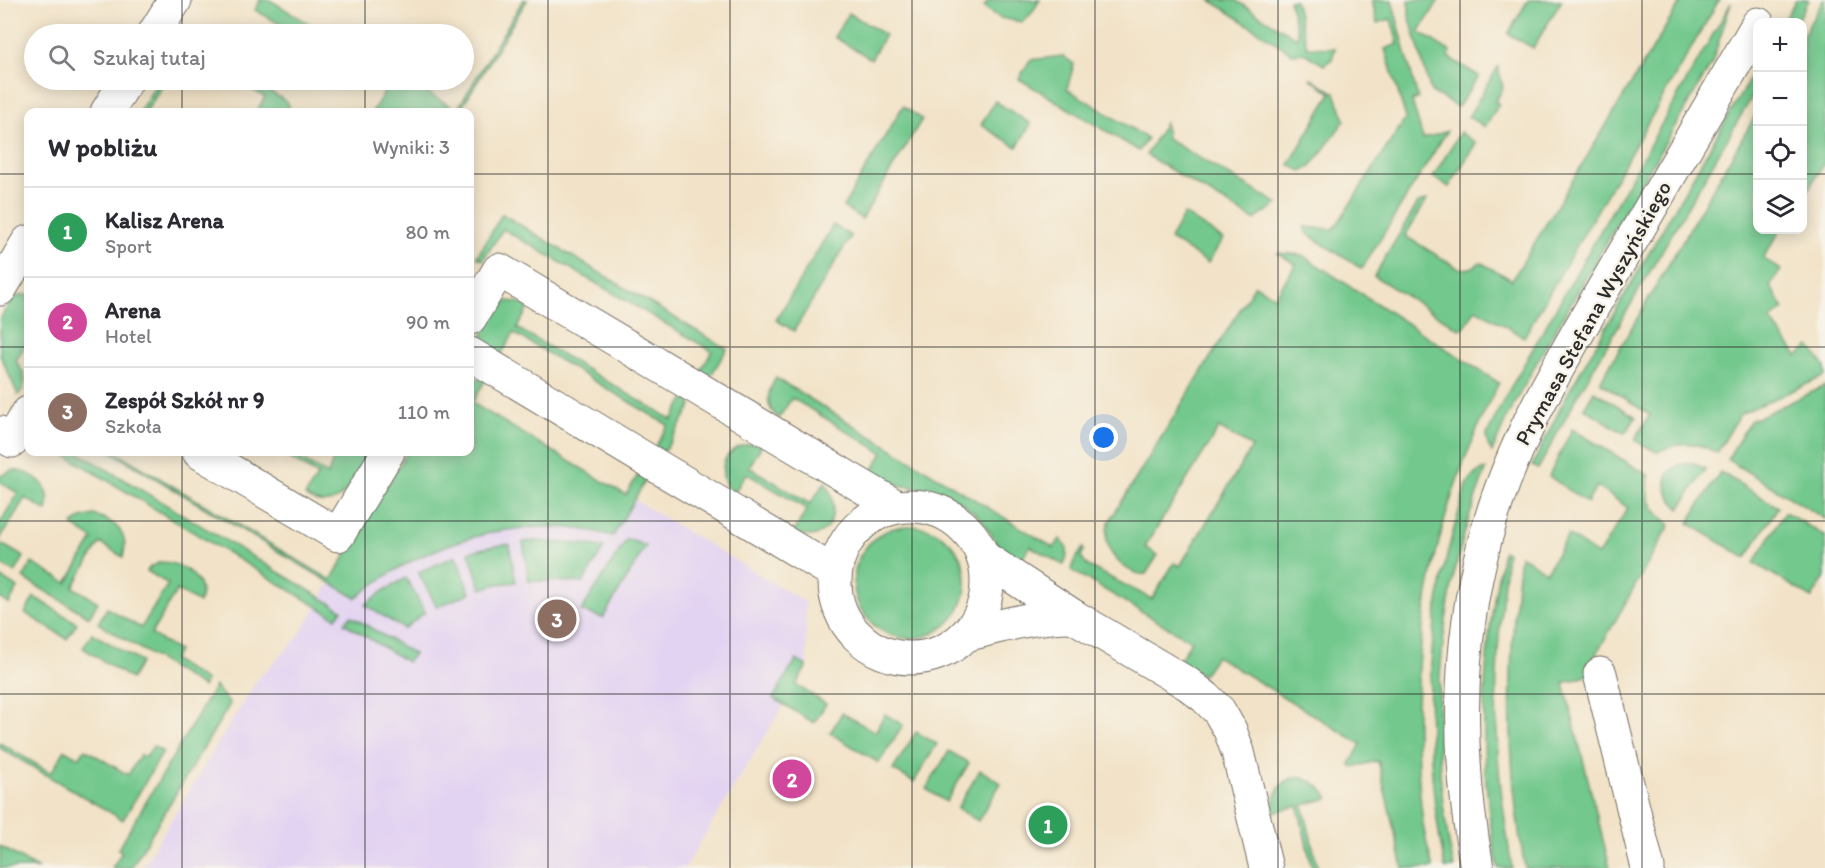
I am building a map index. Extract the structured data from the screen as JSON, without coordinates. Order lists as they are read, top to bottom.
{
  "streets": {
    "street": ["Prymasa Stefana Wyszyńskiego"]
  },
  "page": {
    "map_buttons": ["+", "−"],
    "search": "Szukaj tutaj",
    "heading": ["W pobliżu", "Wyniki: 3"],
    "list": [
      {
        "mark": "1",
        "name": "Kalisz Arena",
        "note": "Sport",
        "value": "80 m"
      },
      {
        "mark": "2",
        "name": "Arena",
        "note": "Hotel",
        "value": "90 m"
      },
      {
        "mark": "3",
        "name": "Zespół Szkół nr 9",
        "note": "Szkoła",
        "value": "110 m"
      }
    ],
    "pins": ["3", "2", "1"]
  }
}
